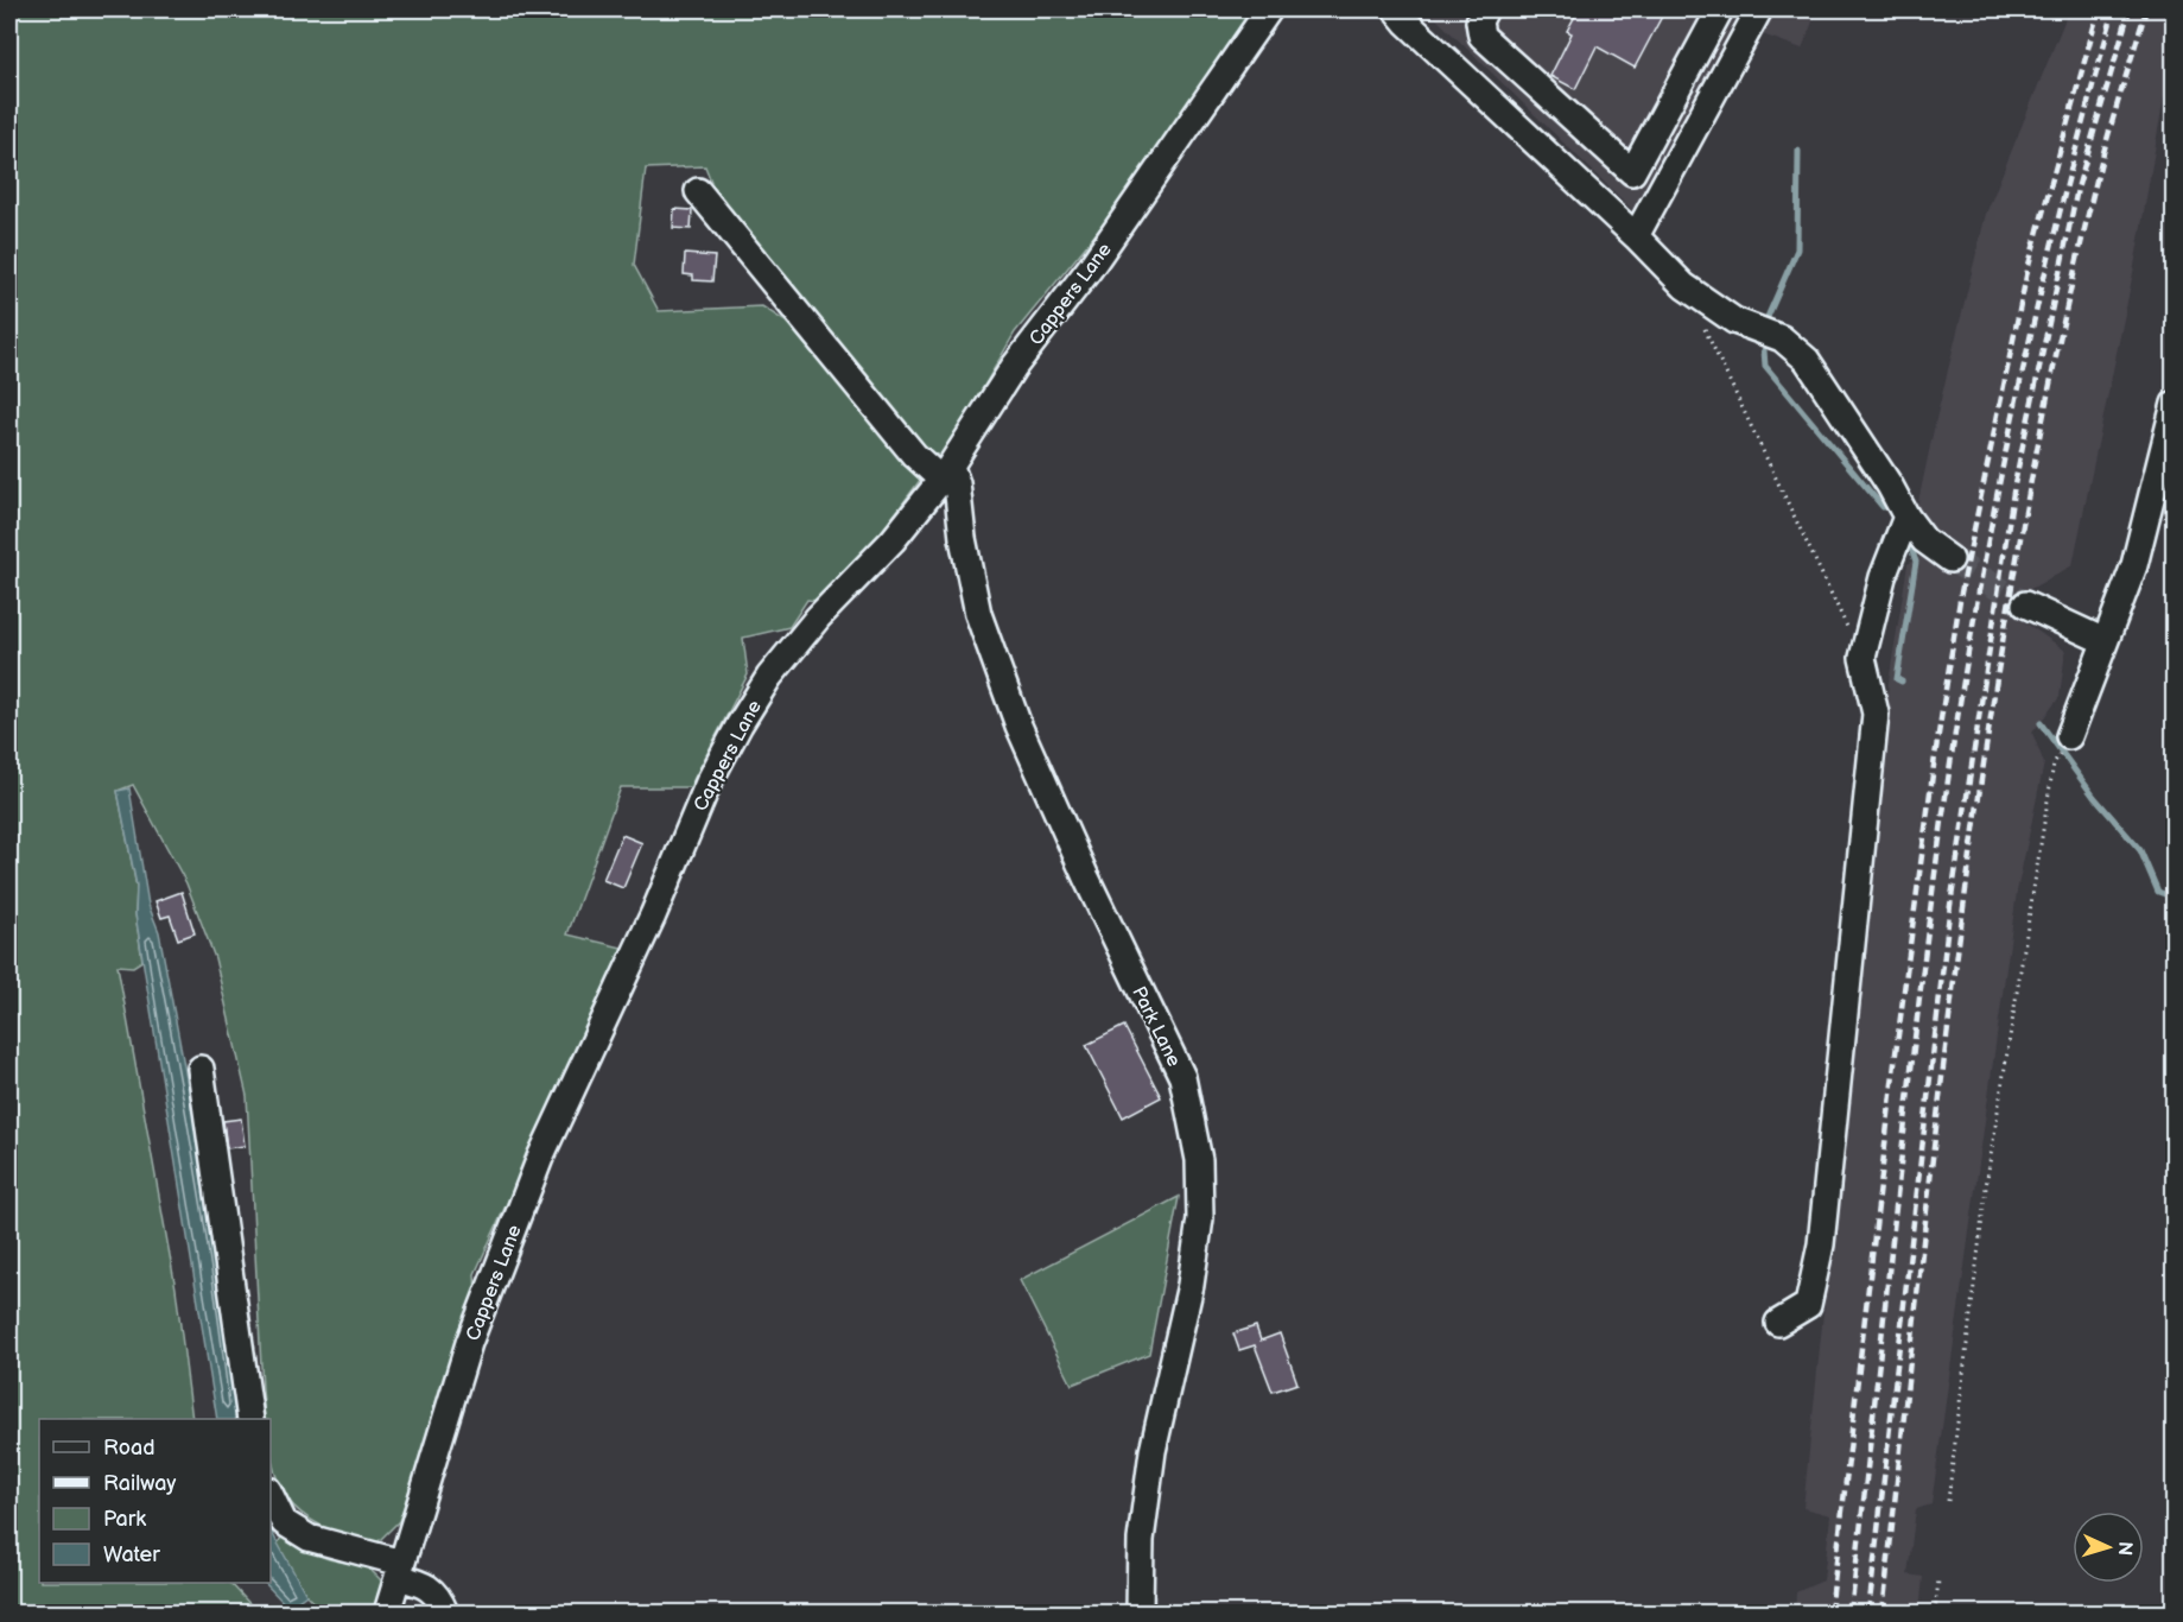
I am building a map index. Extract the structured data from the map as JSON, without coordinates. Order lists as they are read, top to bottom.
{
  "streets": {
    "street": ["Cappers Lane", "Park Lane"]
  },
  "crossings": [
    ["Cappers Lane", "Park Lane"]
  ],
  "legend": [
    "Road",
    "Railway",
    "Park",
    "Water"
  ],
  "north": "right"
}
